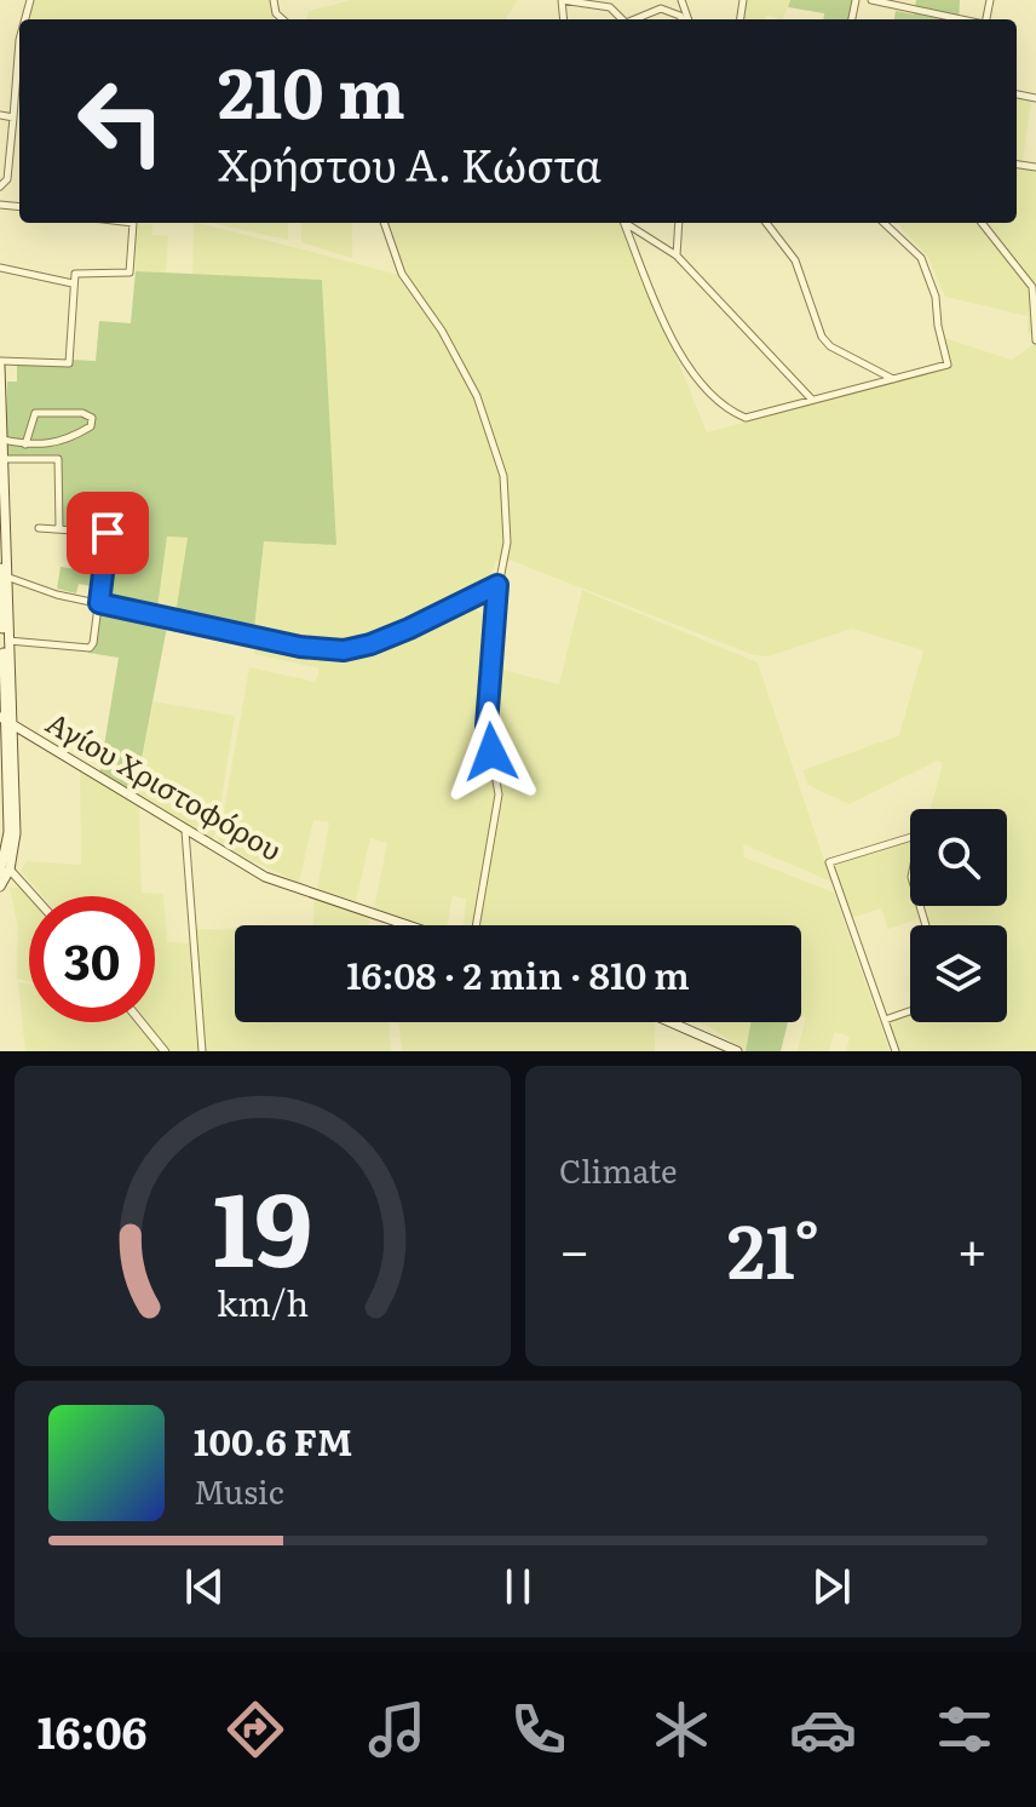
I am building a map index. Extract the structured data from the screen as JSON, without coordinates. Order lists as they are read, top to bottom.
{
  "streets": {
    "main road": ["Αγίου Χριστοφόρου"]
  },
  "page": {
    "turn": ["210 m", "Χρήστου Α. Κώστα"],
    "limit": "30",
    "trip": "16:08 · 2 min · 810 m",
    "tile": "Climate",
    "heat": ["−", "21°", "+"],
    "song": ["100.6 FM", "Music"],
    "tabs": "16:06",
    "gauge": ["19", "km/h"]
  }
}
